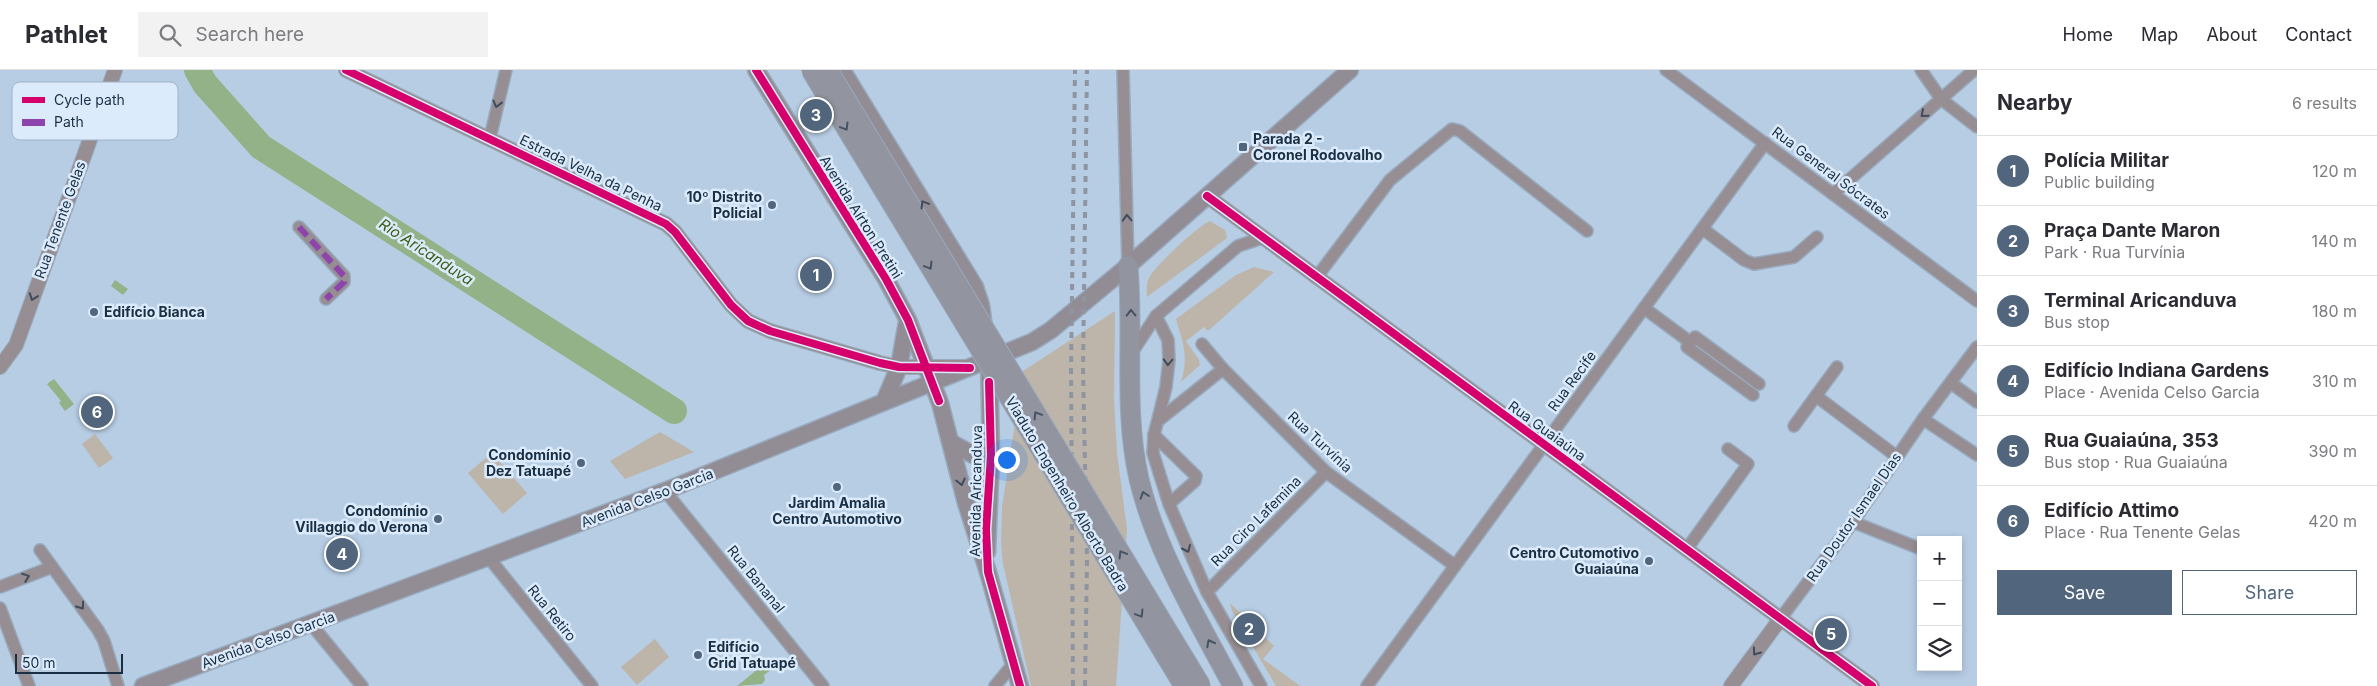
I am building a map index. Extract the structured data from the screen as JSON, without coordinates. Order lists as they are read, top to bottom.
{
  "streets": {
    "highway": ["Viaduto Engenheiro Alberto Badra"],
    "main road": ["Avenida Aírton Pretini", "Avenida Aricanduva", "Avenida Celso Garcia"],
    "street": [
      "Estrada Velha da Penha",
      "Rua General Sócrates",
      "Rua Tenente Gelas",
      "Rua Recife",
      "Rua Guaiaúna",
      "Rua Turvínia",
      "Rua Doutor Ismael Dias",
      "Rua Ciro Lafemina",
      "Rua Bananal",
      "Rua Retiro"
    ]
  },
  "crossings": [
    ["Estrada Velha da Penha", "Avenida Aírton Pretini"],
    ["Estrada Velha da Penha", "Avenida Celso Garcia"],
    ["Rua General Sócrates", "Rua Recife"],
    ["Avenida Aírton Pretini", "Avenida Aricanduva"],
    ["Avenida Aírton Pretini", "Avenida Celso Garcia"],
    ["Rua Recife", "Rua Guaiaúna"],
    ["Rua Recife", "Rua Turvínia"],
    ["Rua Guaiaúna", "Avenida Celso Garcia"],
    ["Rua Guaiaúna", "Rua Doutor Ismael Dias"],
    ["Rua Turvínia", "Rua Ciro Lafemina"],
    ["Avenida Aricanduva", "Avenida Celso Garcia"],
    ["Avenida Celso Garcia", "Rua Bananal"],
    ["Avenida Celso Garcia", "Rua Retiro"]
  ],
  "one_way": ["Rua Tenente Gelas"],
  "water": ["Rio Aricanduva"],
  "places": {
    "transit": ["Parada 2 - Coronel Rodovalho"],
    "other": [
      "10º Distrito Policial",
      "Edifício Bianca",
      "Condomínio Dez Tatuapé",
      "Jardim Amalia Centro Automotivo",
      "Condomínio Villaggio do Verona",
      "Centro Cutomotivo Guaiaúna",
      "Edifício Grid Tatuapé"
    ]
  },
  "legend": ["Cycle path", "Path"],
  "scale_bar": "50 m",
  "page": {
    "header": "Pathlet",
    "search": "Search here",
    "nav": [
      "Home",
      "Map",
      "About",
      "Contact"
    ],
    "heading": ["Nearby", "6 results"],
    "pins": [
      "3",
      "1",
      "6",
      "4",
      "2",
      "5"
    ],
    "list": [
      {
        "mark": "1",
        "name": "Polícia Militar",
        "note": "Public building",
        "value": "120 m"
      },
      {
        "mark": "2",
        "name": "Praça Dante Maron",
        "note": "Park · Rua Turvínia",
        "value": "140 m"
      },
      {
        "mark": "3",
        "name": "Terminal Aricanduva",
        "note": "Bus stop",
        "value": "180 m"
      },
      {
        "mark": "4",
        "name": "Edifício Indiana Gardens",
        "note": "Place · Avenida Celso Garcia",
        "value": "310 m"
      },
      {
        "mark": "5",
        "name": "Rua Guaiaúna, 353",
        "note": "Bus stop · Rua Guaiaúna",
        "value": "390 m"
      },
      {
        "mark": "6",
        "name": "Edifício Attimo",
        "note": "Place · Rua Tenente Gelas",
        "value": "420 m"
      }
    ],
    "map_buttons": ["+", "−"],
    "buttons": ["Save", "Share"],
    "scale": "50 m"
  }
}
